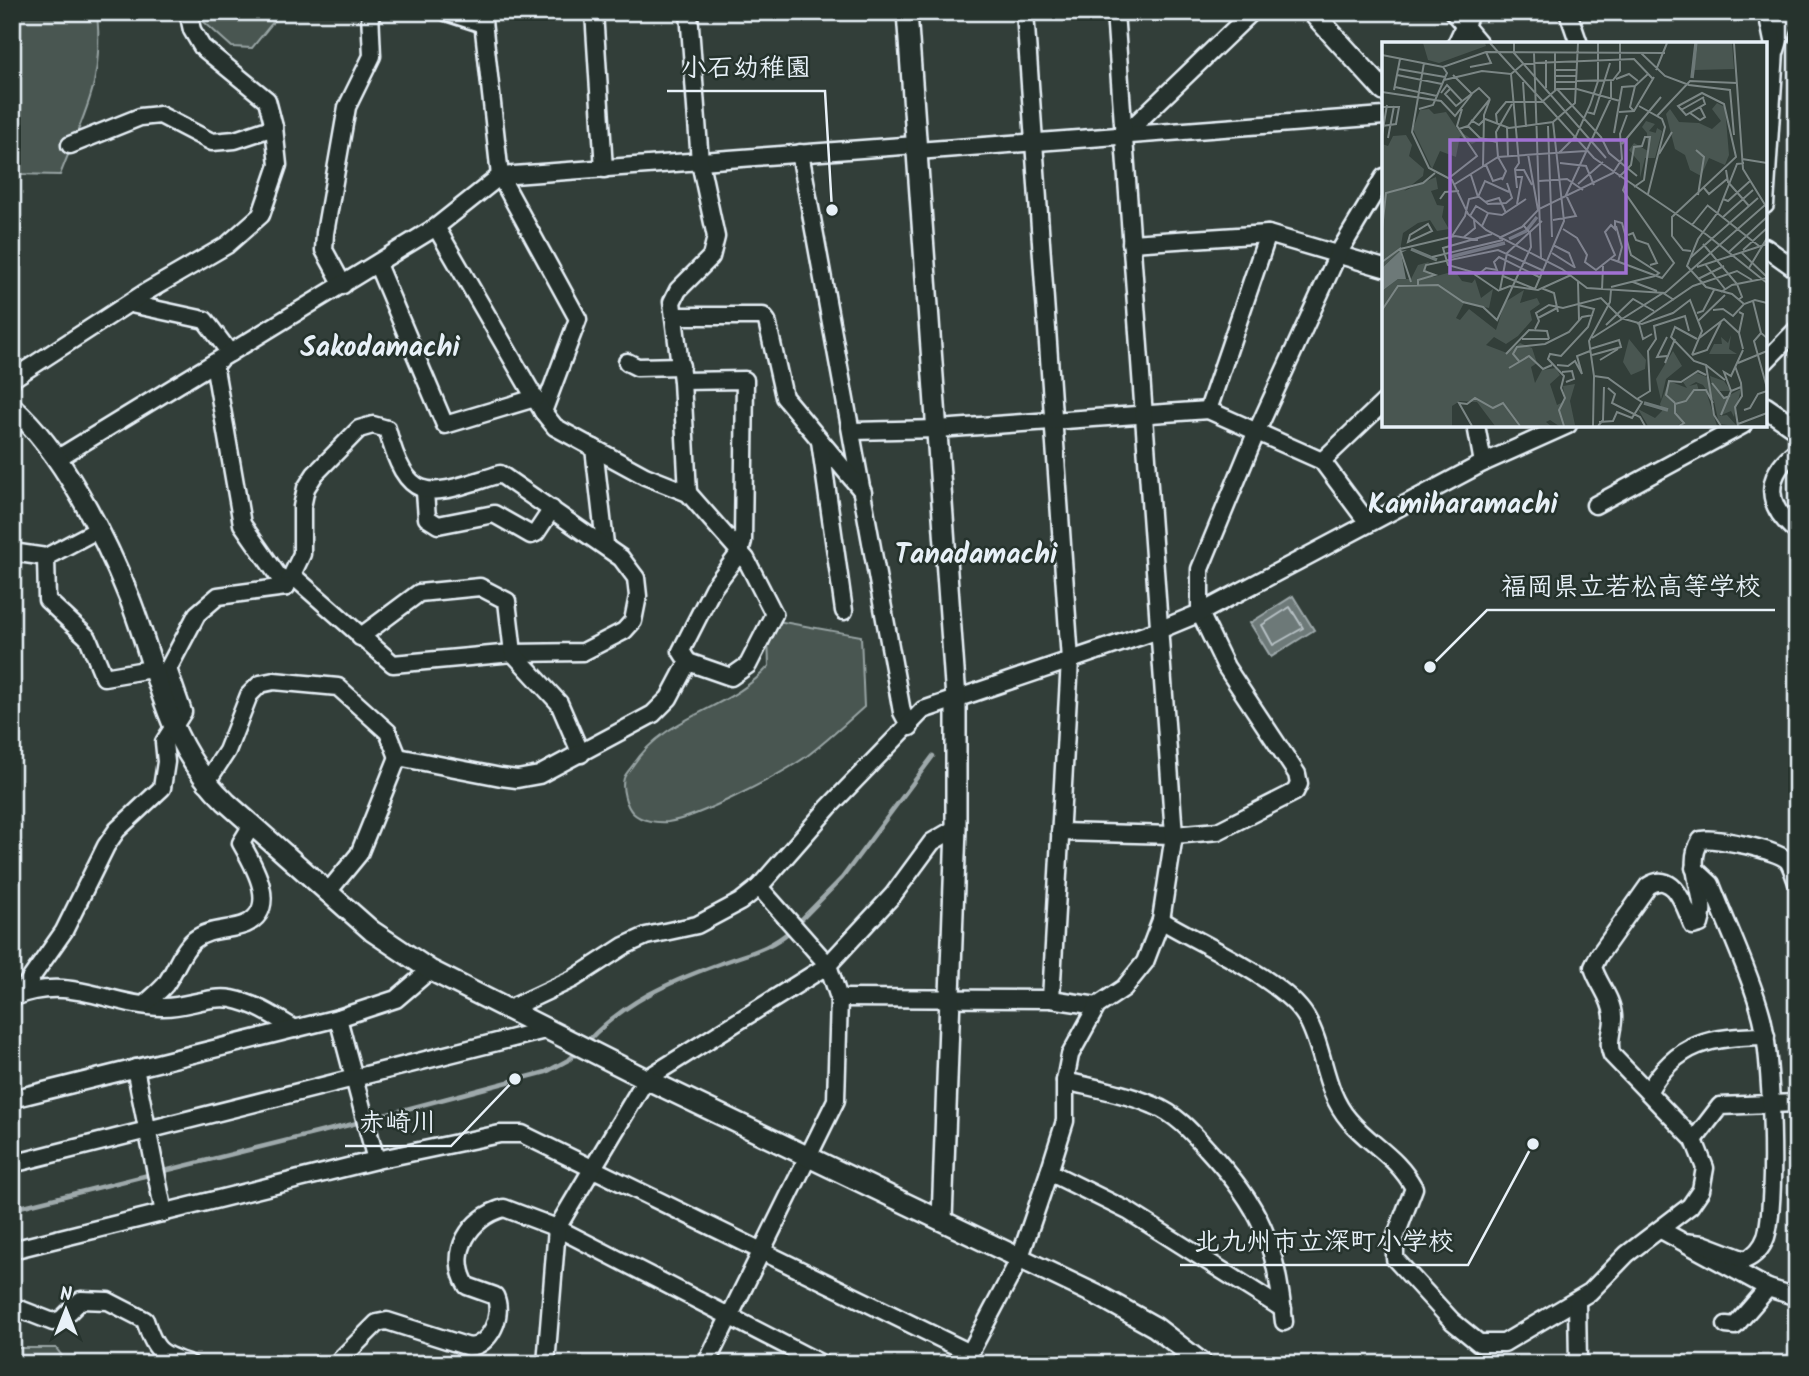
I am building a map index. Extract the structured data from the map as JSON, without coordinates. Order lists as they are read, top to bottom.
{
  "districts": ["Sakodamachi", "Kamiharamachi", "Tanadamachi"],
  "places": [
    "小石幼稚園",
    "福岡県立若松高等学校",
    "赤崎川",
    "北九州市立深町小学校"
  ],
  "north": "top"
}
